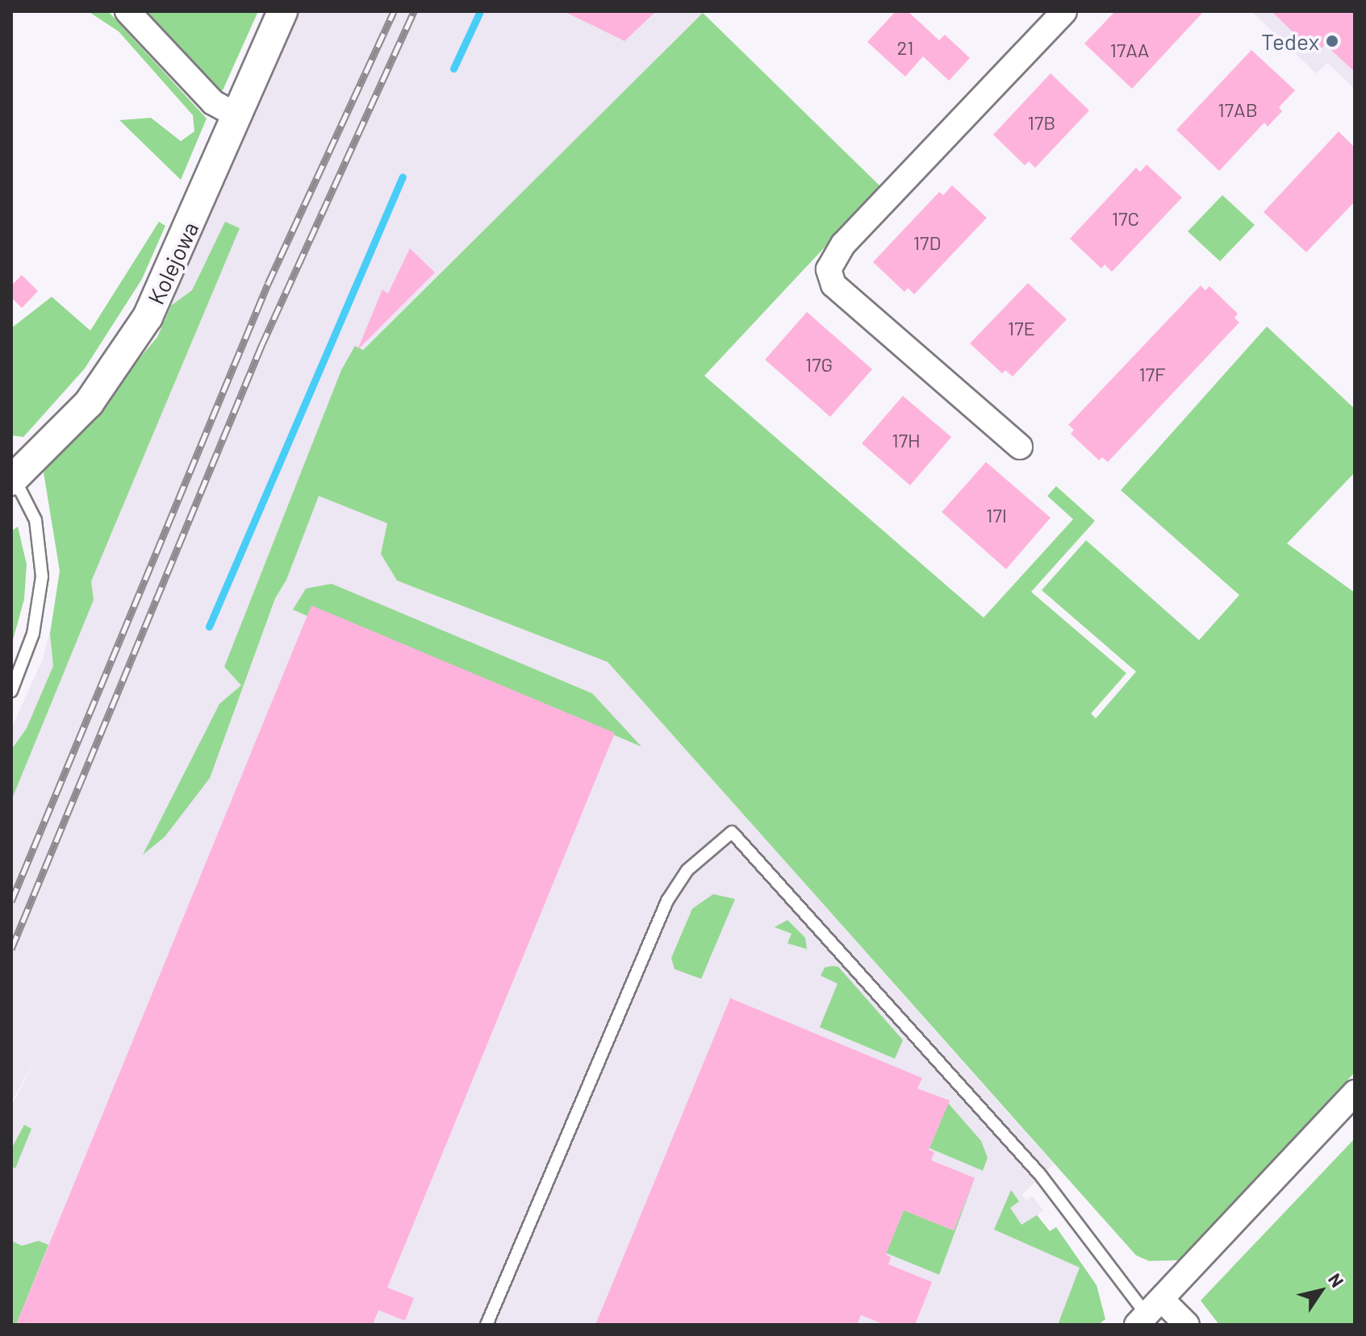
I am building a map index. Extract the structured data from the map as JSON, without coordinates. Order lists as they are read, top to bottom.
{
  "streets": {
    "street": ["Kolejowa"]
  },
  "places": ["Tedex"],
  "house_numbers": [
    "21",
    "17AA",
    "17AB",
    "17B",
    "17C",
    "17D",
    "17E",
    "17G",
    "17F",
    "17H",
    "17I"
  ],
  "north": "top right"
}
